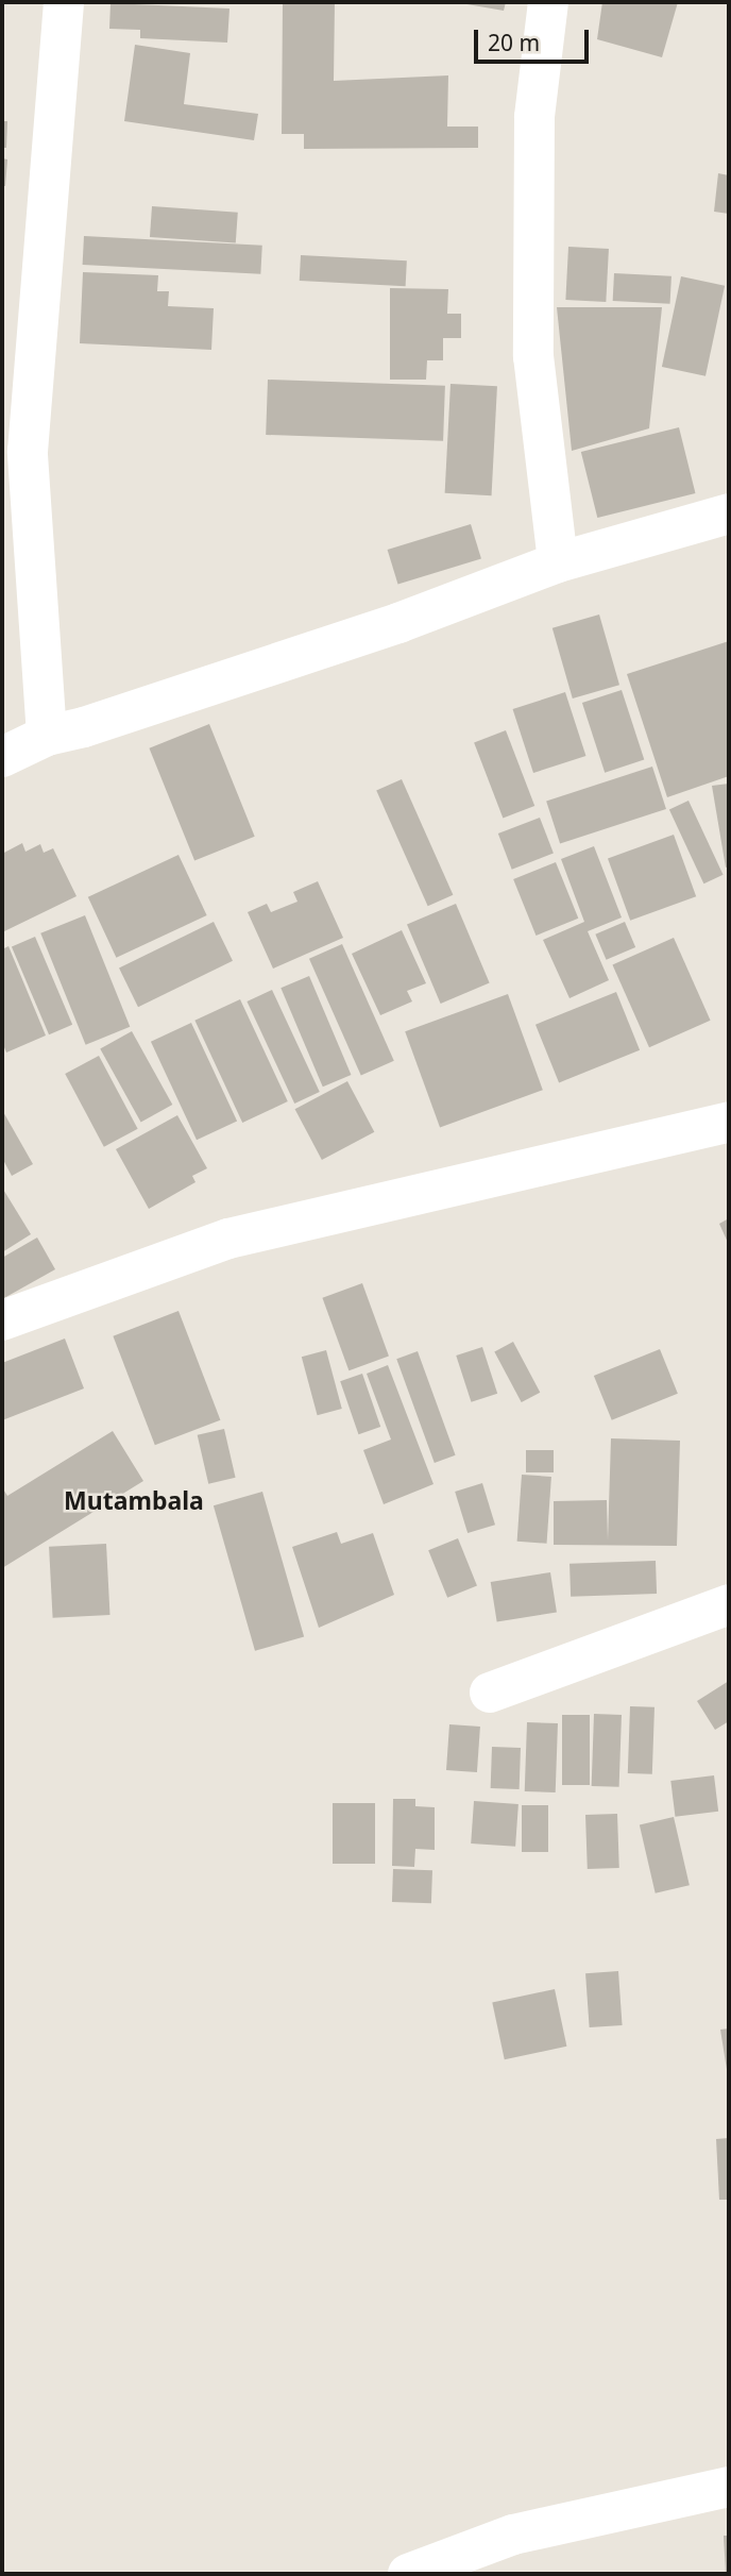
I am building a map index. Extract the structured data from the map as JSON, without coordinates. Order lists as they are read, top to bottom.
{
  "districts": ["Mutambala"],
  "scale_bar": "20 m"
}
